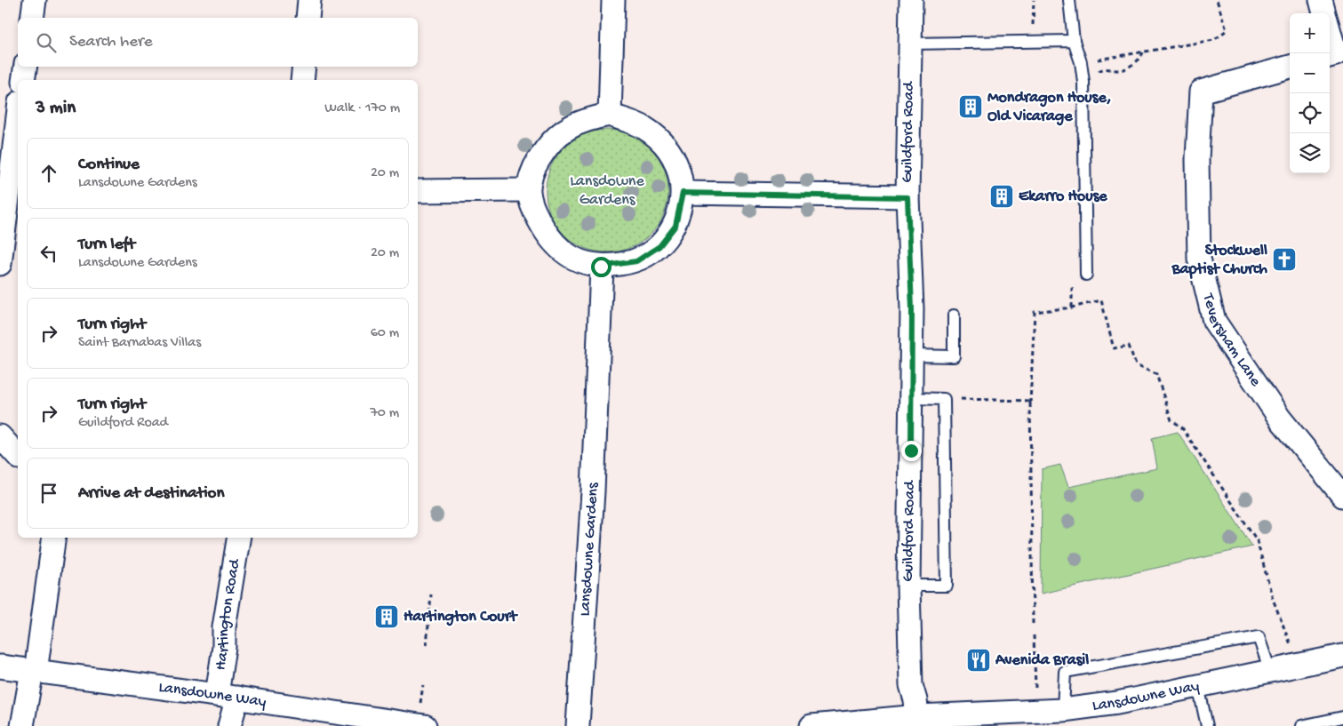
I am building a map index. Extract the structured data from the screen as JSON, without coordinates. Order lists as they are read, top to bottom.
{
  "streets": {
    "street": [
      "Guildford Road",
      "Teversham Lane",
      "Lansdowne Gardens",
      "Hartington Road",
      "Lansdowne Way"
    ]
  },
  "crossings": [
    ["Guildford Road", "Lansdowne Way"],
    ["Hartington Road", "Lansdowne Way"]
  ],
  "parks": ["Lansdowne Gardens"],
  "places": {
    "building": ["Mondragon House, Old Vicarage", "Ekarro House", "Hartington Court"],
    "church": ["Stockwell Baptist Church"],
    "restaurant": ["Avenida Brasil"]
  },
  "page": {
    "map_buttons": ["+", "−"],
    "search": "Search here",
    "heading": ["3 min", "Walk · 170 m"],
    "list": [
      ["Continue", "Lansdowne Gardens", "20 m"],
      ["Turn left", "Lansdowne Gardens", "20 m"],
      ["Turn right", "Saint Barnabas Villas", "60 m"],
      ["Turn right", "Guildford Road", "70 m"],
      "Arrive at destination"
    ]
  }
}
